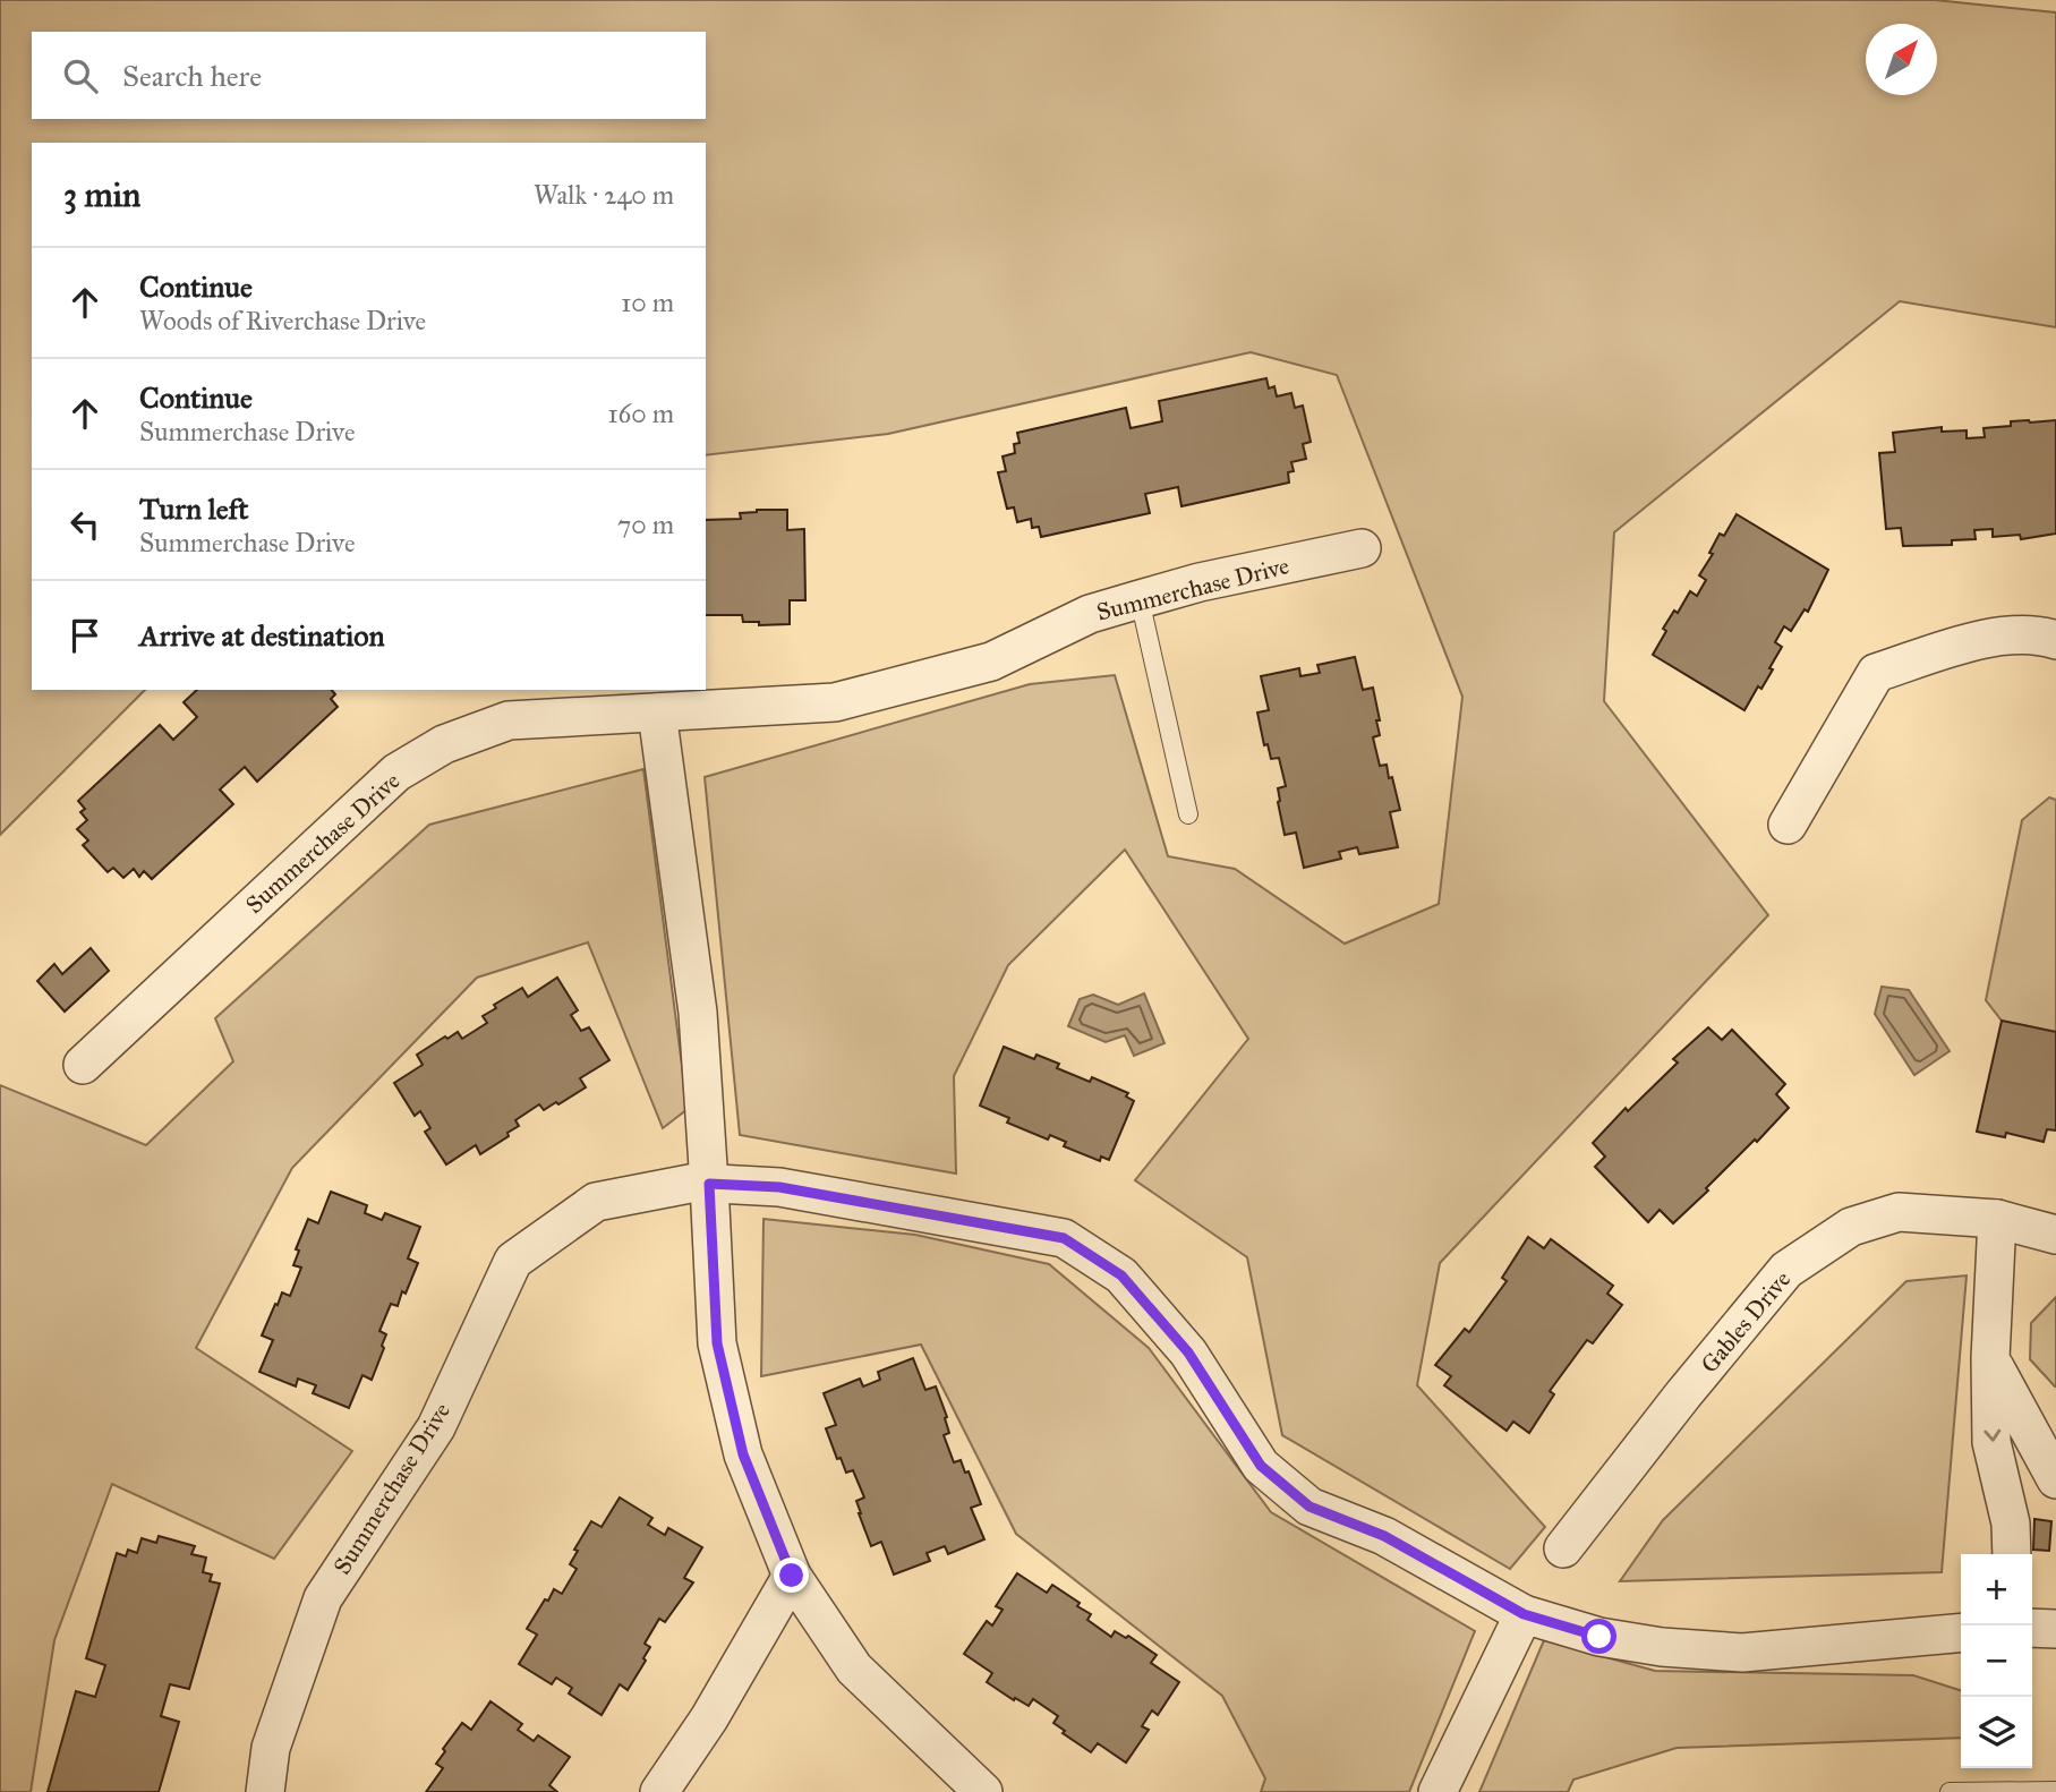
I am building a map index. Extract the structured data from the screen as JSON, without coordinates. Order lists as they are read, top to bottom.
{
  "streets": {
    "street": ["Summerchase Drive", "Gables Drive"]
  },
  "north": "top right",
  "page": {
    "search": "Search here",
    "heading": ["3 min", "Walk · 240 m"],
    "list": [
      ["Continue", "Woods of Riverchase Drive", "10 m"],
      ["Continue", "Summerchase Drive", "160 m"],
      ["Turn left", "Summerchase Drive", "70 m"],
      "Arrive at destination"
    ],
    "map_buttons": ["+", "−"]
  }
}
